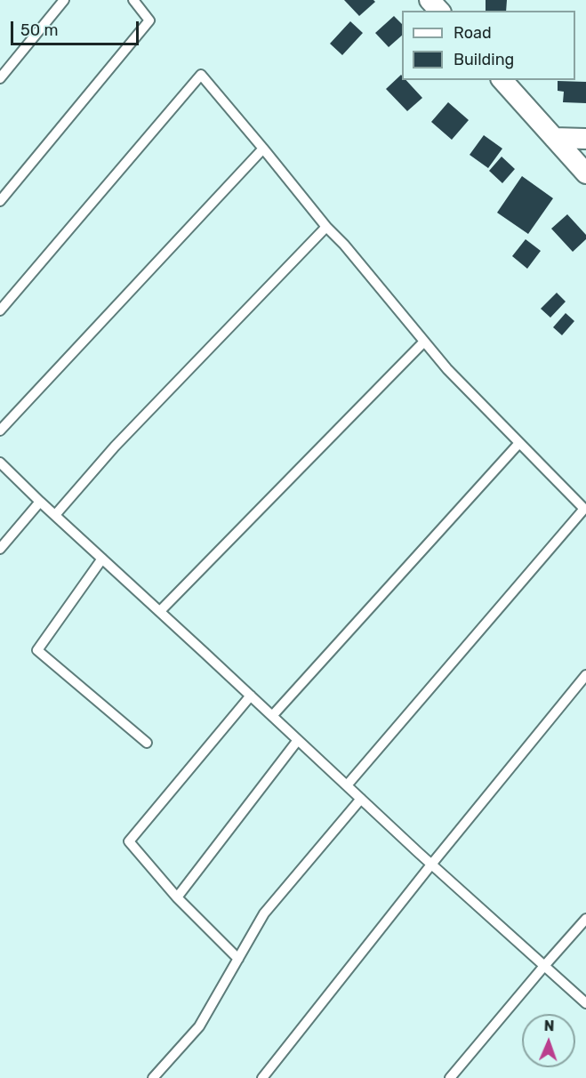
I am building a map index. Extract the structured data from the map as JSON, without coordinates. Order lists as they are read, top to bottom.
{
  "legend": ["Road", "Building"],
  "scale_bar": "50 m",
  "north": "top"
}
